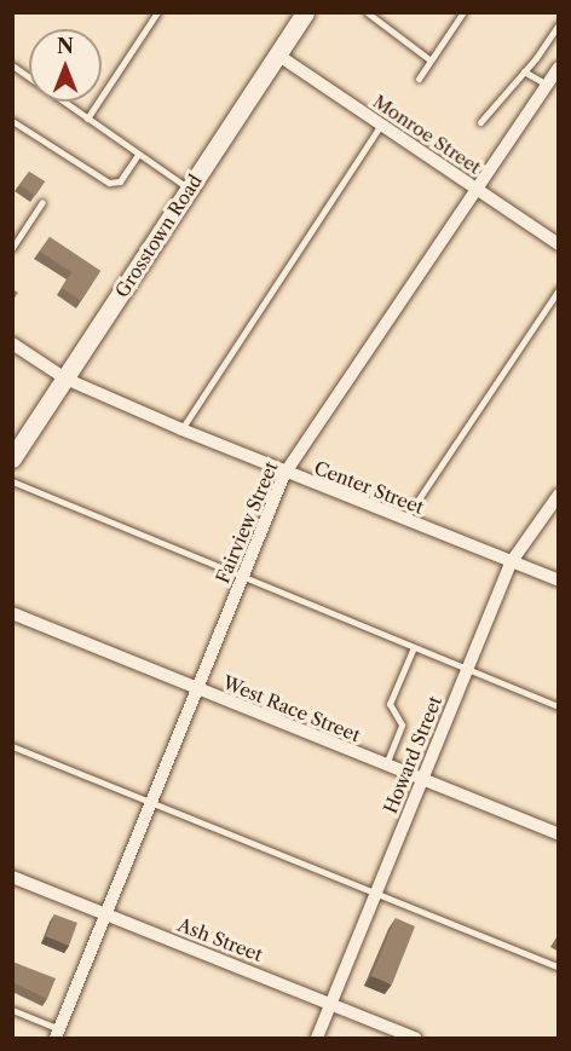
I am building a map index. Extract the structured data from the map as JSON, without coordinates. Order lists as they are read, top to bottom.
{
  "streets": {
    "street": [
      "Monroe Street",
      "Grosstown Road",
      "Center Street",
      "Fairview Street",
      "West Race Street",
      "Howard Street",
      "Ash Street"
    ]
  },
  "crossings": [
    ["Monroe Street", "Grosstown Road"],
    ["Monroe Street", "Fairview Street"],
    ["Grosstown Road", "Center Street"],
    ["Center Street", "Fairview Street"],
    ["Center Street", "Howard Street"],
    ["Fairview Street", "West Race Street"],
    ["Fairview Street", "Ash Street"],
    ["West Race Street", "Howard Street"],
    ["Howard Street", "Ash Street"]
  ],
  "north": "top"
}
